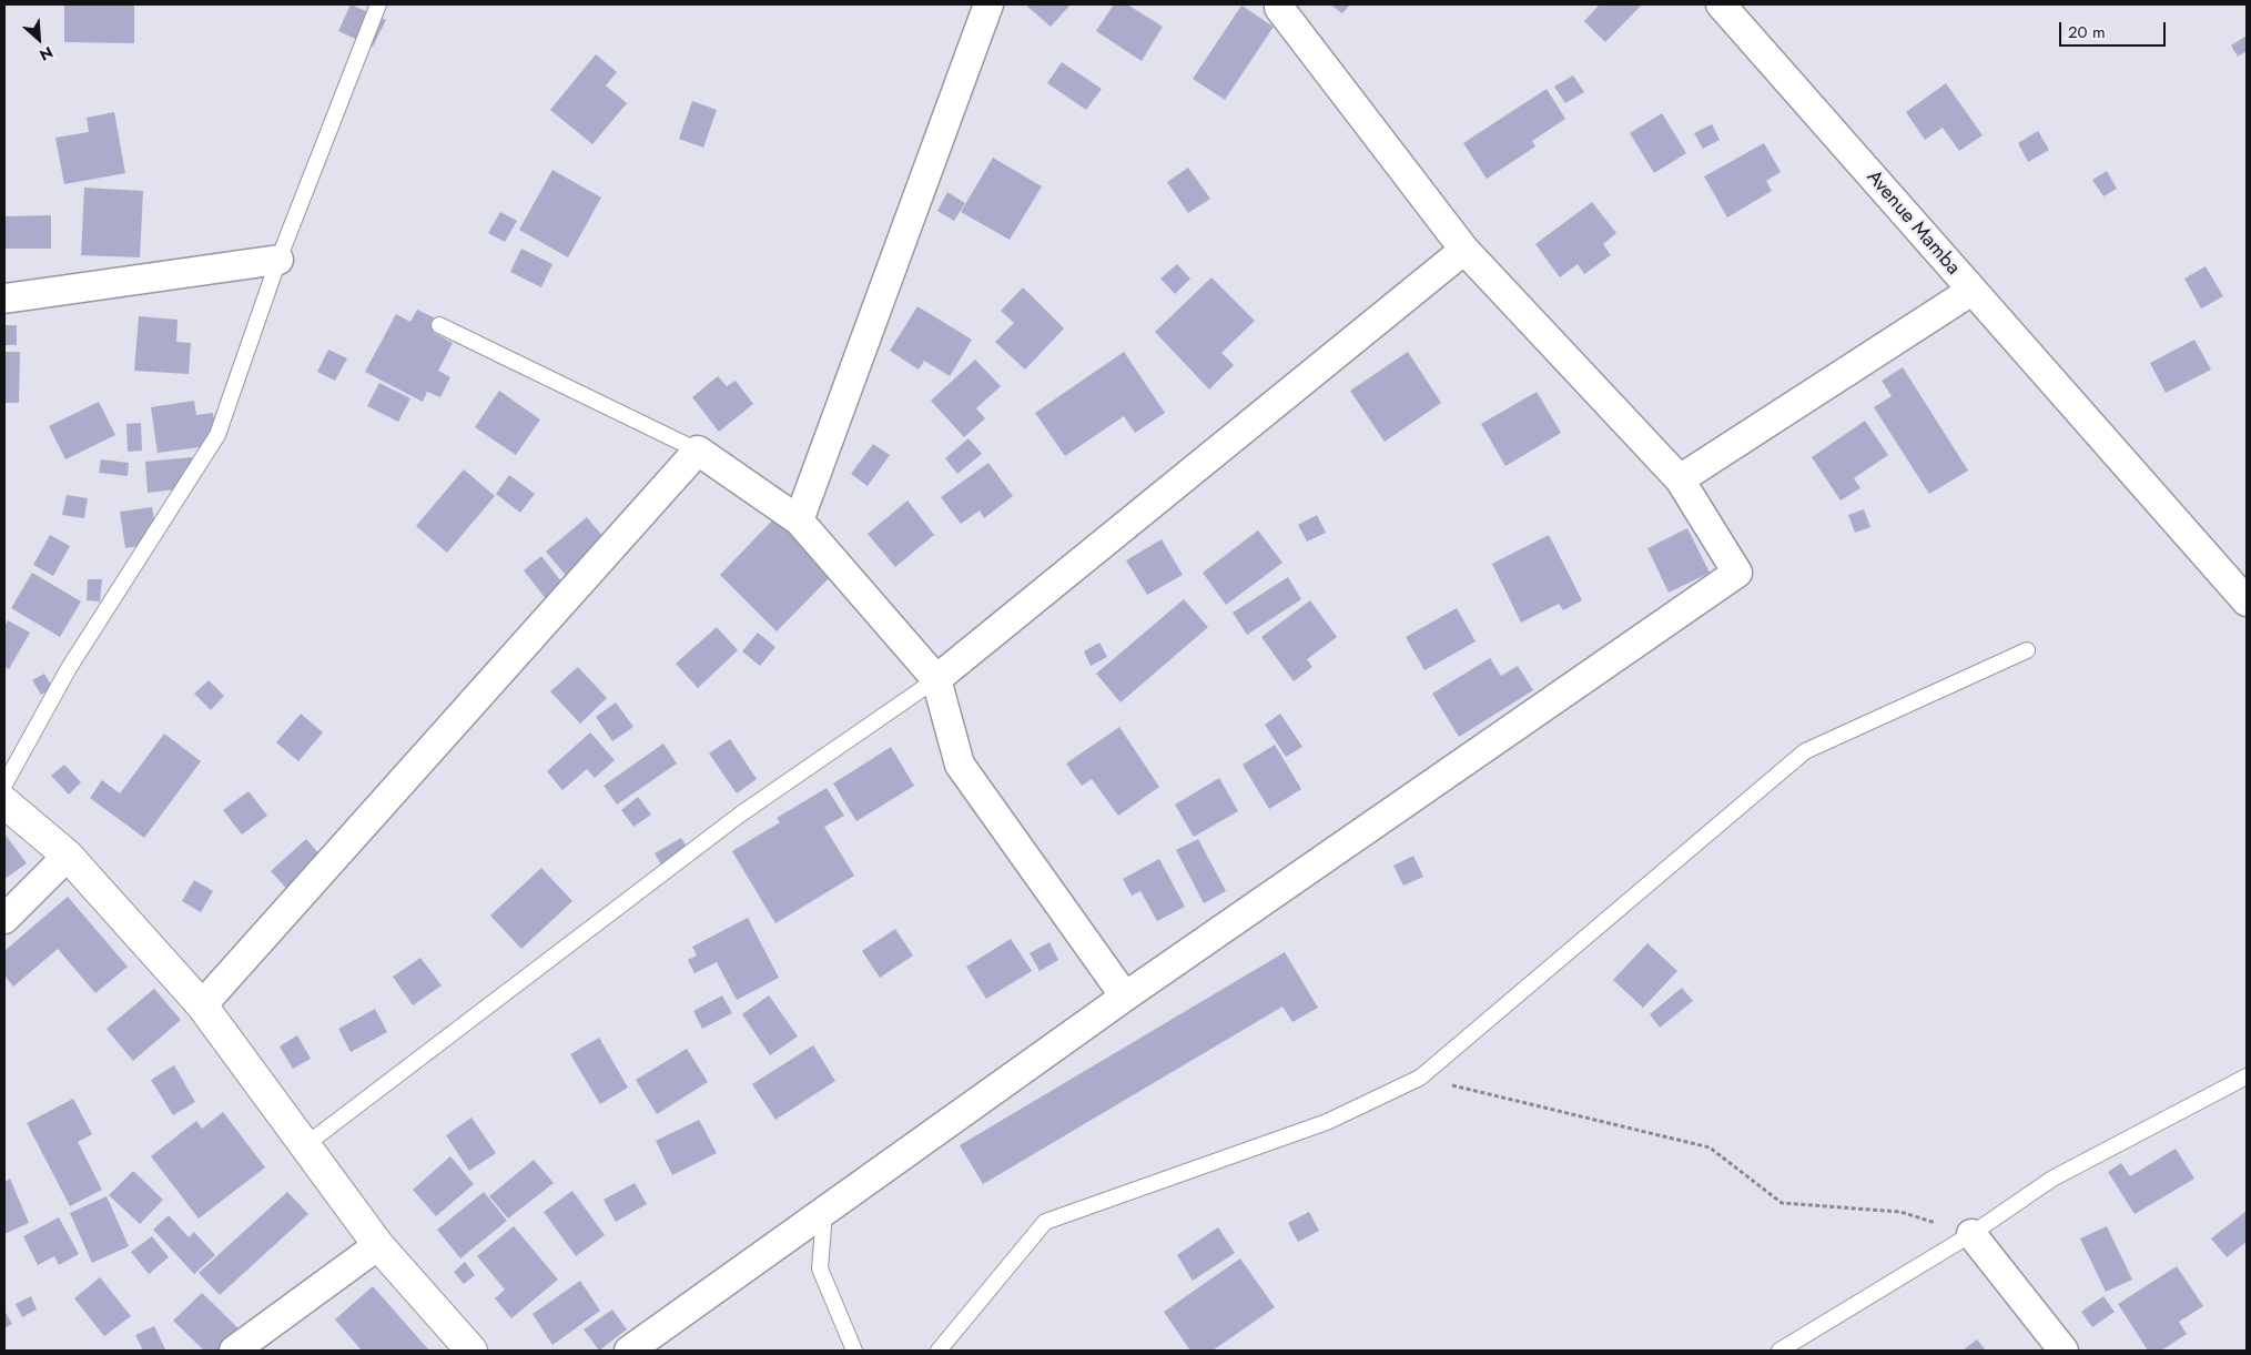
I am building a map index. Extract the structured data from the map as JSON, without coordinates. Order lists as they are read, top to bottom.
{
  "streets": {
    "street": ["Avenue Mamba"]
  },
  "scale_bar": "20 m",
  "north": "bottom right"
}
